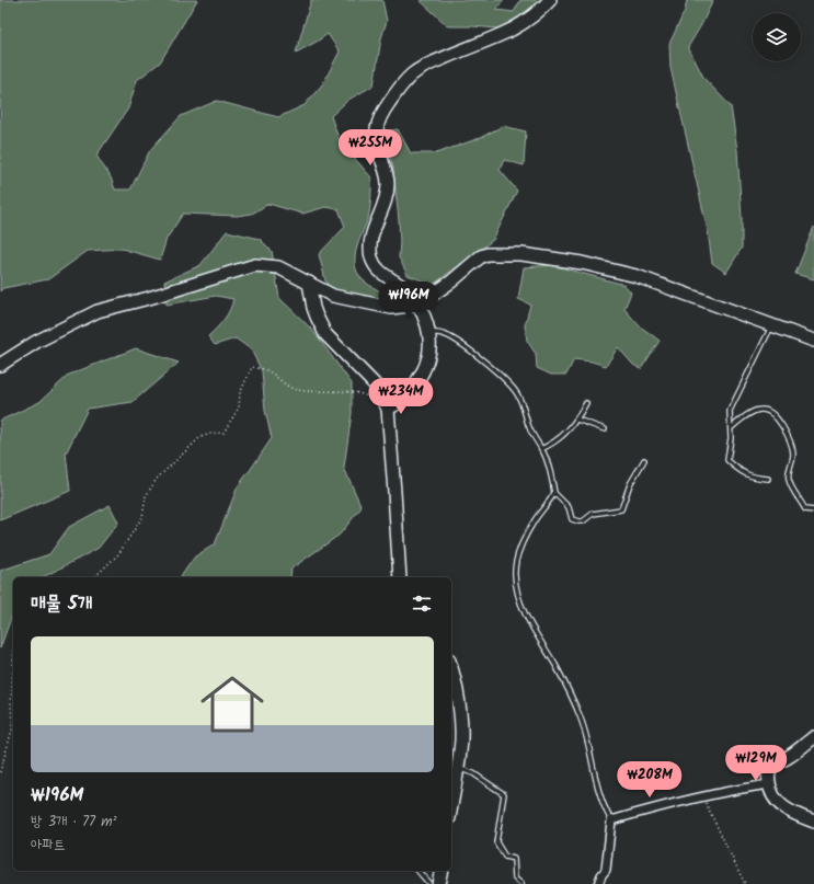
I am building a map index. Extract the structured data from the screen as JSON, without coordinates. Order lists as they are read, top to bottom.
{
  "page": {
    "price": [
      "₩255M",
      "₩196M",
      "₩234M",
      "₩129M",
      "₩208M"
    ],
    "heading": "매물 5개",
    "list": [
      {
        "name": "₩196M",
        "note": "방 3개 · 77 m² · 아파트"
      }
    ]
  }
}
